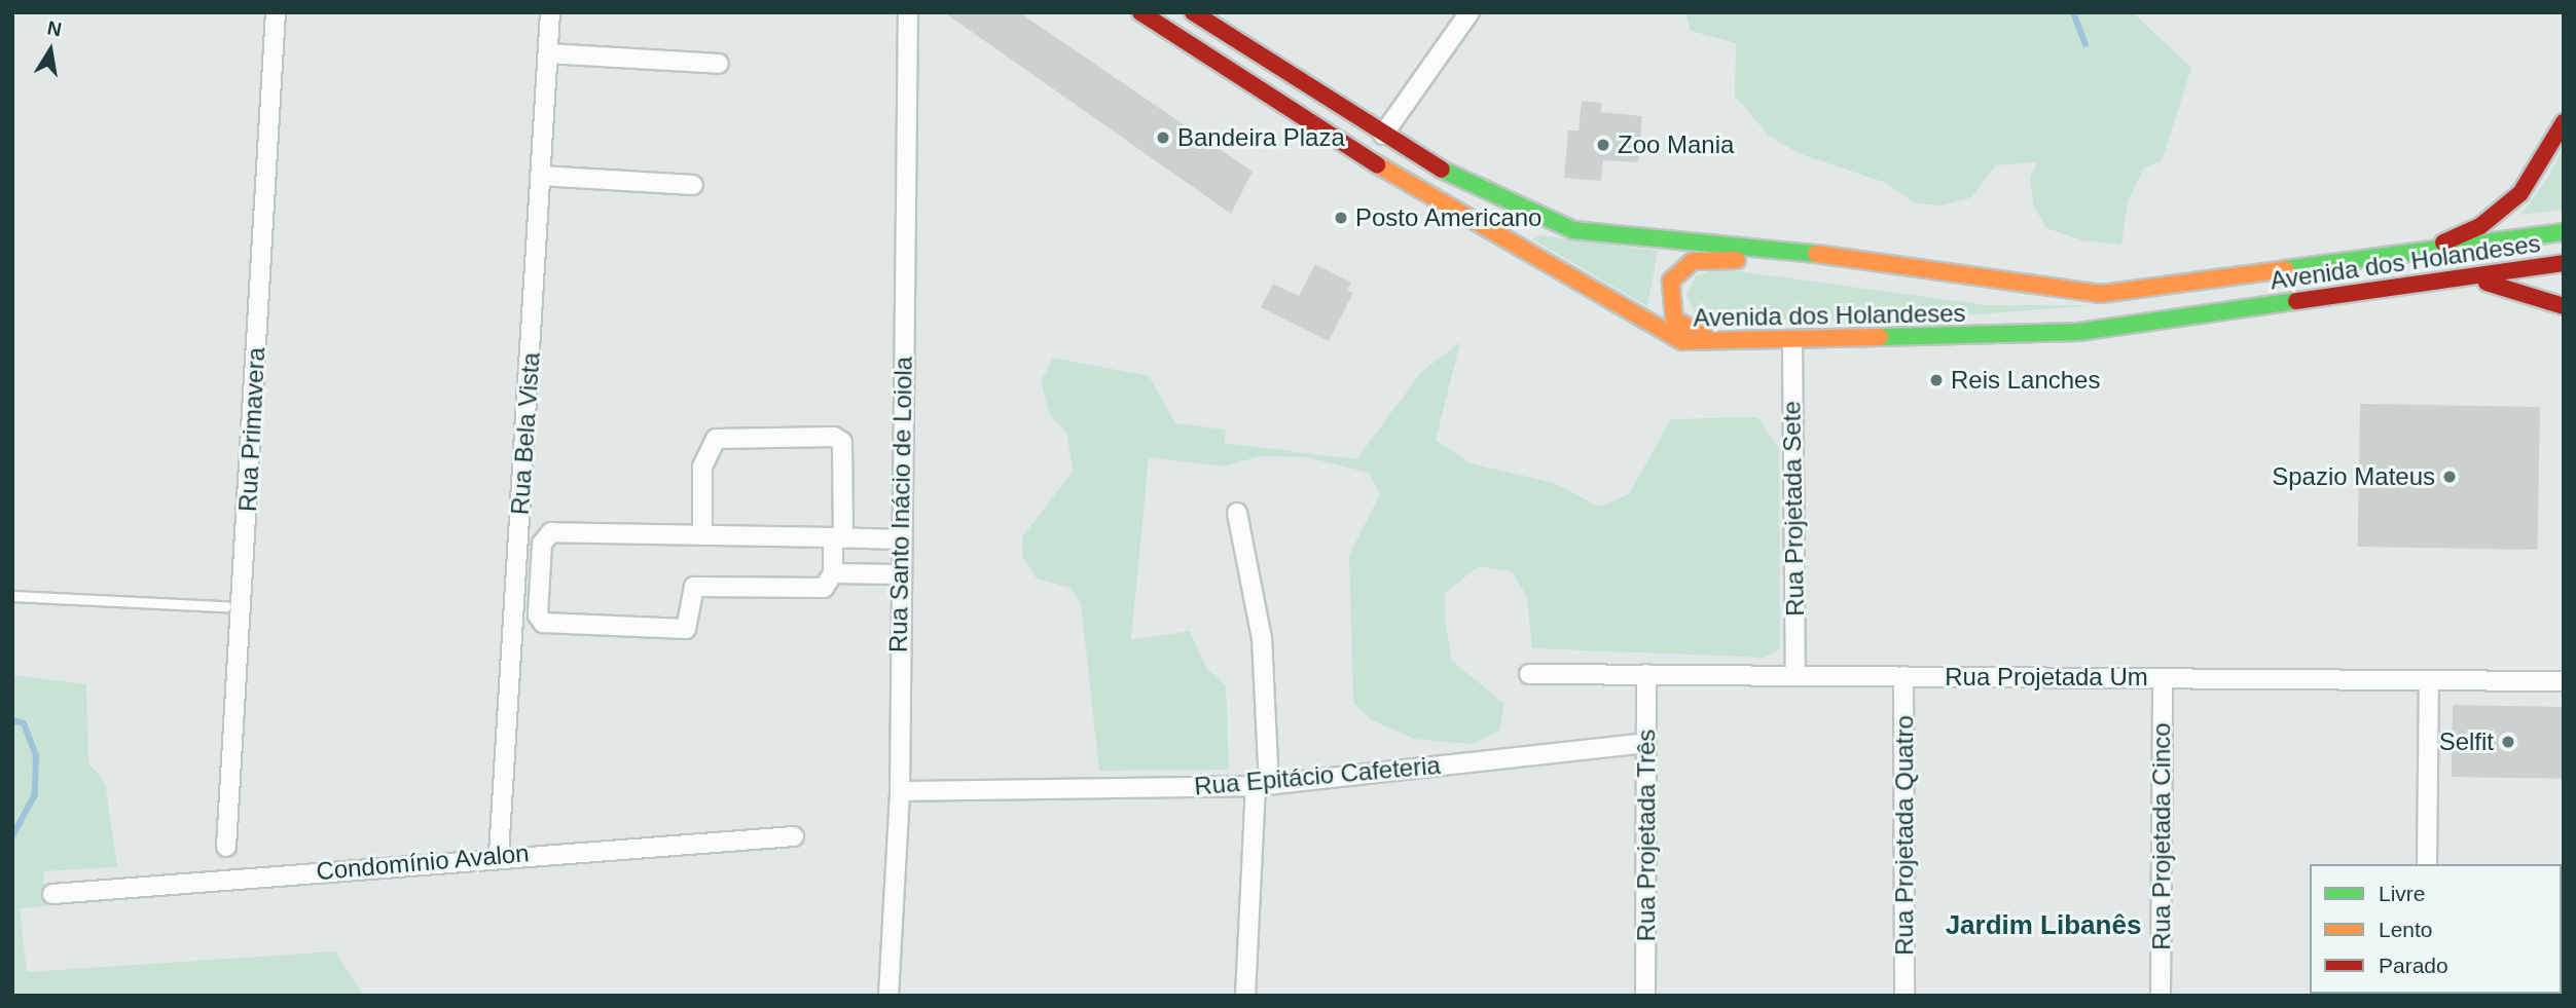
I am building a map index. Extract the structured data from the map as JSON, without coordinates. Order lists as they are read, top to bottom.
{
  "streets": {
    "main road": ["Avenida dos Holandeses"],
    "street": [
      "Rua Primavera",
      "Rua Bela Vista",
      "Rua Santo Inácio de Loiola",
      "Rua Projetada Sete",
      "Rua Projetada Um",
      "Rua Epitácio Cafeteria",
      "Rua Projetada Três",
      "Rua Projetada Quatro",
      "Rua Projetada Cinco",
      "Condomínio Avalon"
    ]
  },
  "crossings": [
    ["Avenida dos Holandeses", "Rua Projetada Sete"],
    ["Rua Bela Vista", "Condomínio Avalon"],
    ["Rua Santo Inácio de Loiola", "Rua Epitácio Cafeteria"],
    ["Rua Projetada Sete", "Rua Projetada Um"],
    ["Rua Projetada Um", "Rua Projetada Três"],
    ["Rua Projetada Um", "Rua Projetada Quatro"],
    ["Rua Projetada Um", "Rua Projetada Cinco"],
    ["Rua Epitácio Cafeteria", "Rua Projetada Três"]
  ],
  "districts": ["Jardim Libanês"],
  "places": [
    "Bandeira Plaza",
    "Zoo Mania",
    "Posto Americano",
    "Reis Lanches",
    "Spazio Mateus",
    "Selfit"
  ],
  "legend": ["Livre", "Lento", "Parado"],
  "north": "top"
}
